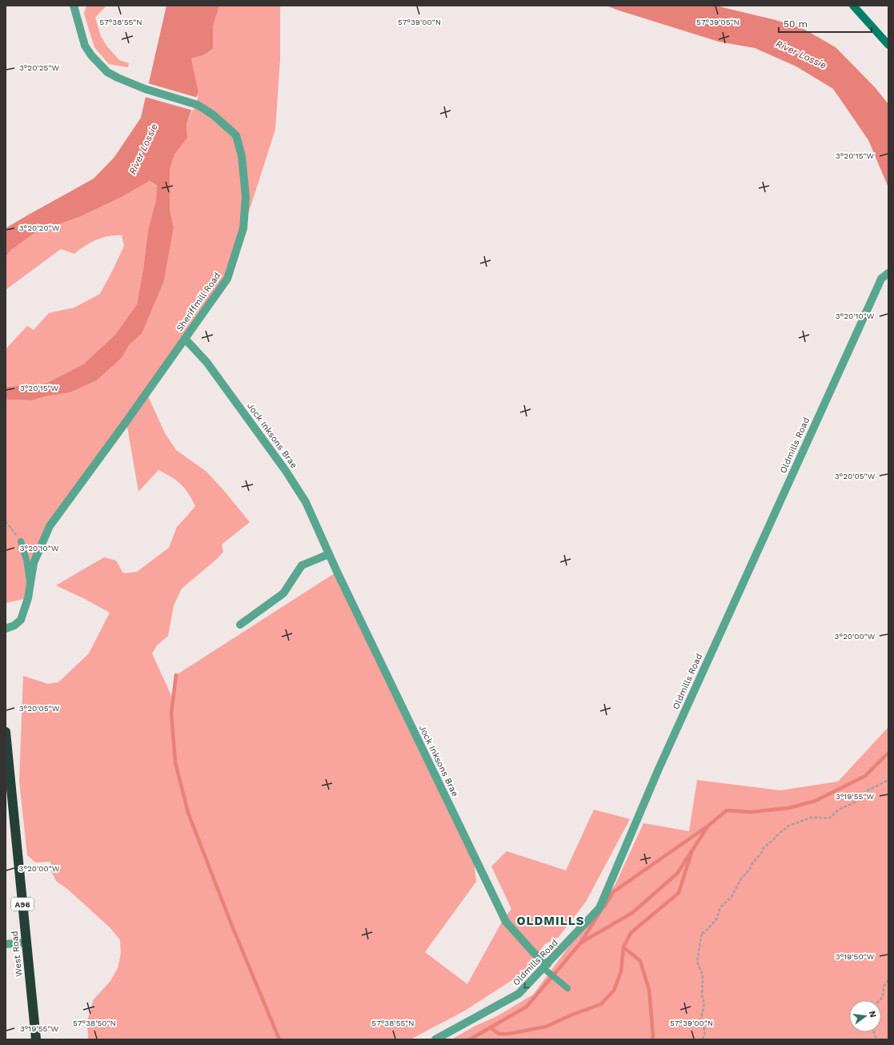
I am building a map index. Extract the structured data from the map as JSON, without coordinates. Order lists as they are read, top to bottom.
{
  "streets": {
    "highway": ["A96", "West Road"],
    "street": ["Sheriffmill Road", "Jock Inksons Brae", "Oldmills Road"]
  },
  "crossings": [
    ["Sheriffmill Road", "Jock Inksons Brae"],
    ["Jock Inksons Brae", "Oldmills Road"]
  ],
  "districts": ["OLDMILLS"],
  "water": ["River Lossie"],
  "scale_bar": "50 m",
  "north": "right",
  "coordinates": [
    "57°38'55\"N",
    "57°39'00\"N",
    "57°39'05\"N",
    "3°20'25\"W",
    "3°20'15\"W",
    "3°20'20\"W",
    "3°20'10\"W",
    "3°20'05\"W",
    "3°20'00\"W",
    "3°19'55\"W",
    "3°19'50\"W",
    "57°38'50\"N"
  ]
}
